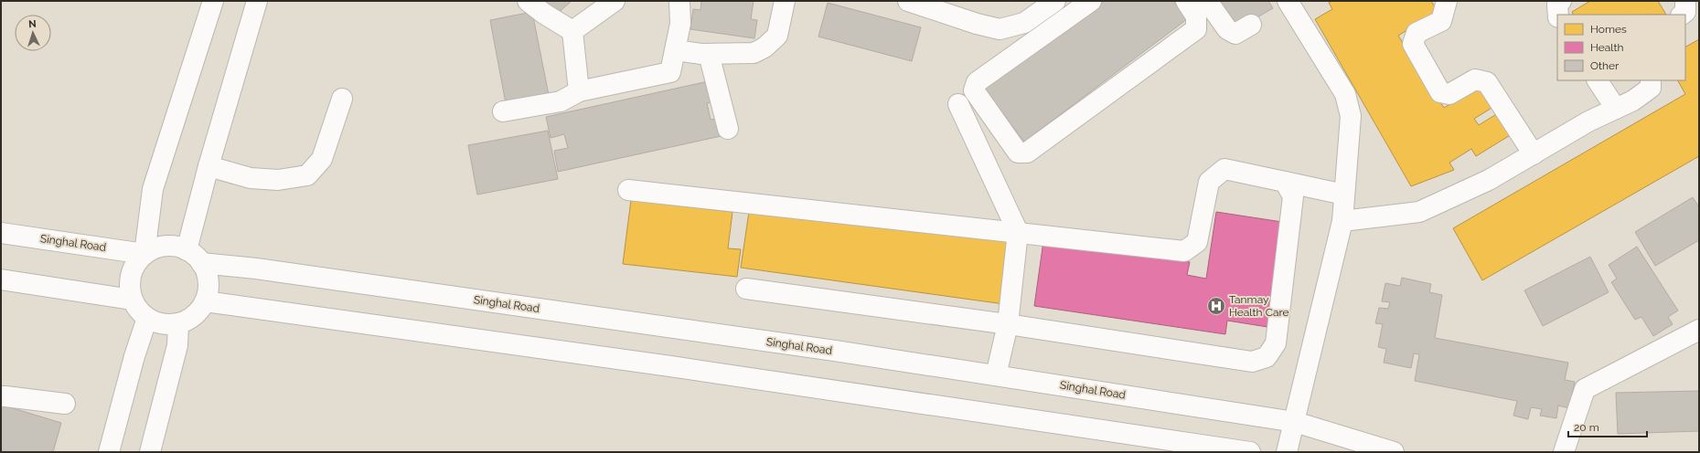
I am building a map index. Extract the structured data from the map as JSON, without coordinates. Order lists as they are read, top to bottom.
{
  "streets": {
    "street": ["Singhal Road"]
  },
  "places": {
    "hospital": ["Tanmay Health Care"]
  },
  "legend": ["Homes", "Health", "Other"],
  "scale_bar": "20 m",
  "north": "top"
}
